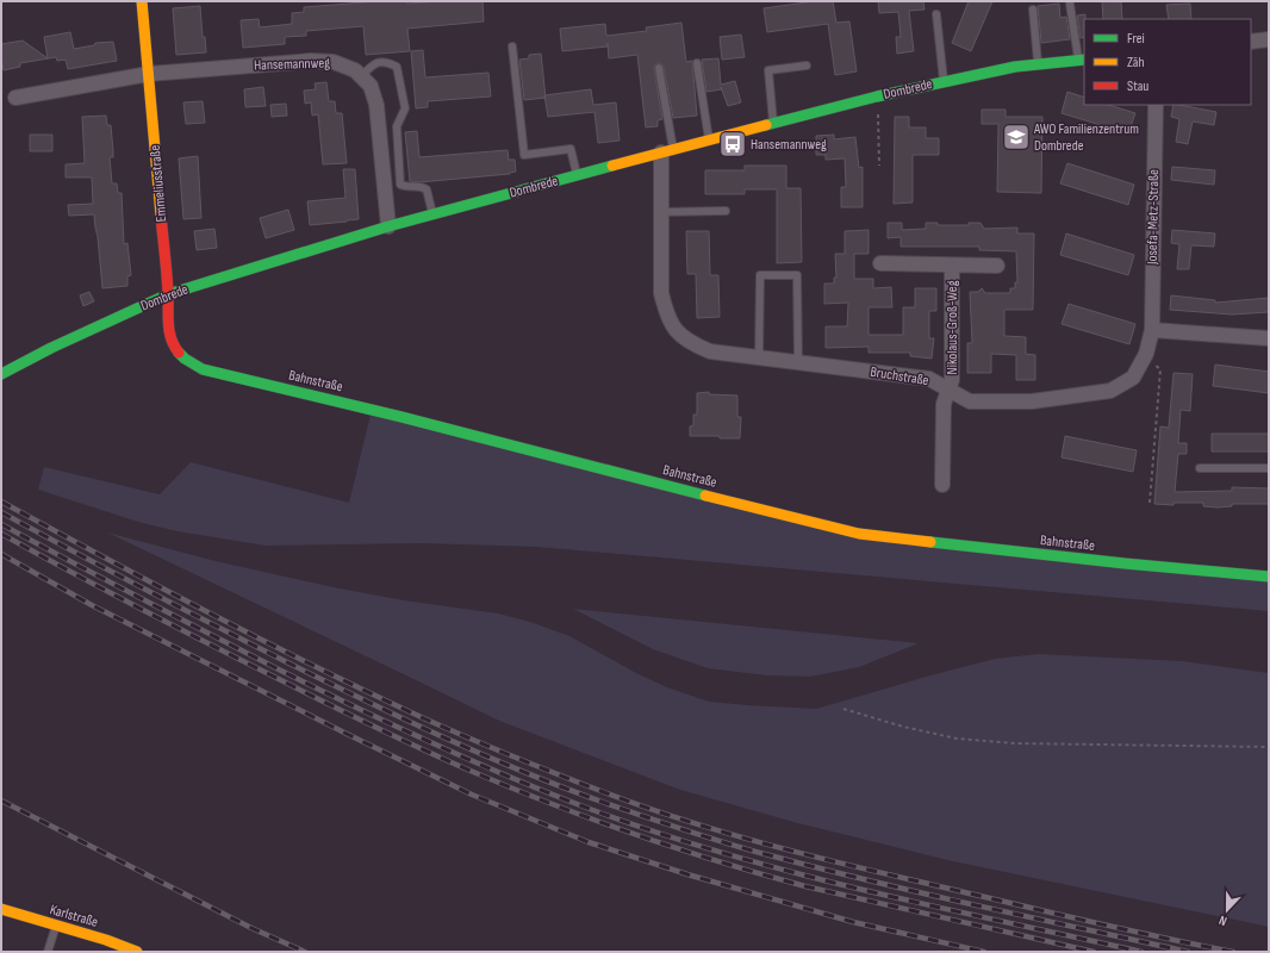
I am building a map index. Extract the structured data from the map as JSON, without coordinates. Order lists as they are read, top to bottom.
{
  "streets": {
    "street": [
      "Hansemannweg",
      "Dombrede",
      "Emmeliusstraße",
      "Josefa-Metz-Straße",
      "Nikolaus-Groß-Weg",
      "Bruchstraße",
      "Bahnstraße",
      "Karlstraße"
    ]
  },
  "crossings": [
    ["Hansemannweg", "Dombrede"],
    ["Hansemannweg", "Emmeliusstraße"],
    ["Dombrede", "Emmeliusstraße"],
    ["Dombrede", "Bruchstraße"],
    ["Dombrede", "Bahnstraße"],
    ["Emmeliusstraße", "Bahnstraße"],
    ["Josefa-Metz-Straße", "Bruchstraße"],
    ["Nikolaus-Groß-Weg", "Bruchstraße"]
  ],
  "places": {
    "school or university": ["AWO Familienzentrum Dombrede"],
    "bus stop": ["Hansemannweg"]
  },
  "legend": ["Frei", "Zäh", "Stau"],
  "north": "bottom"
}
